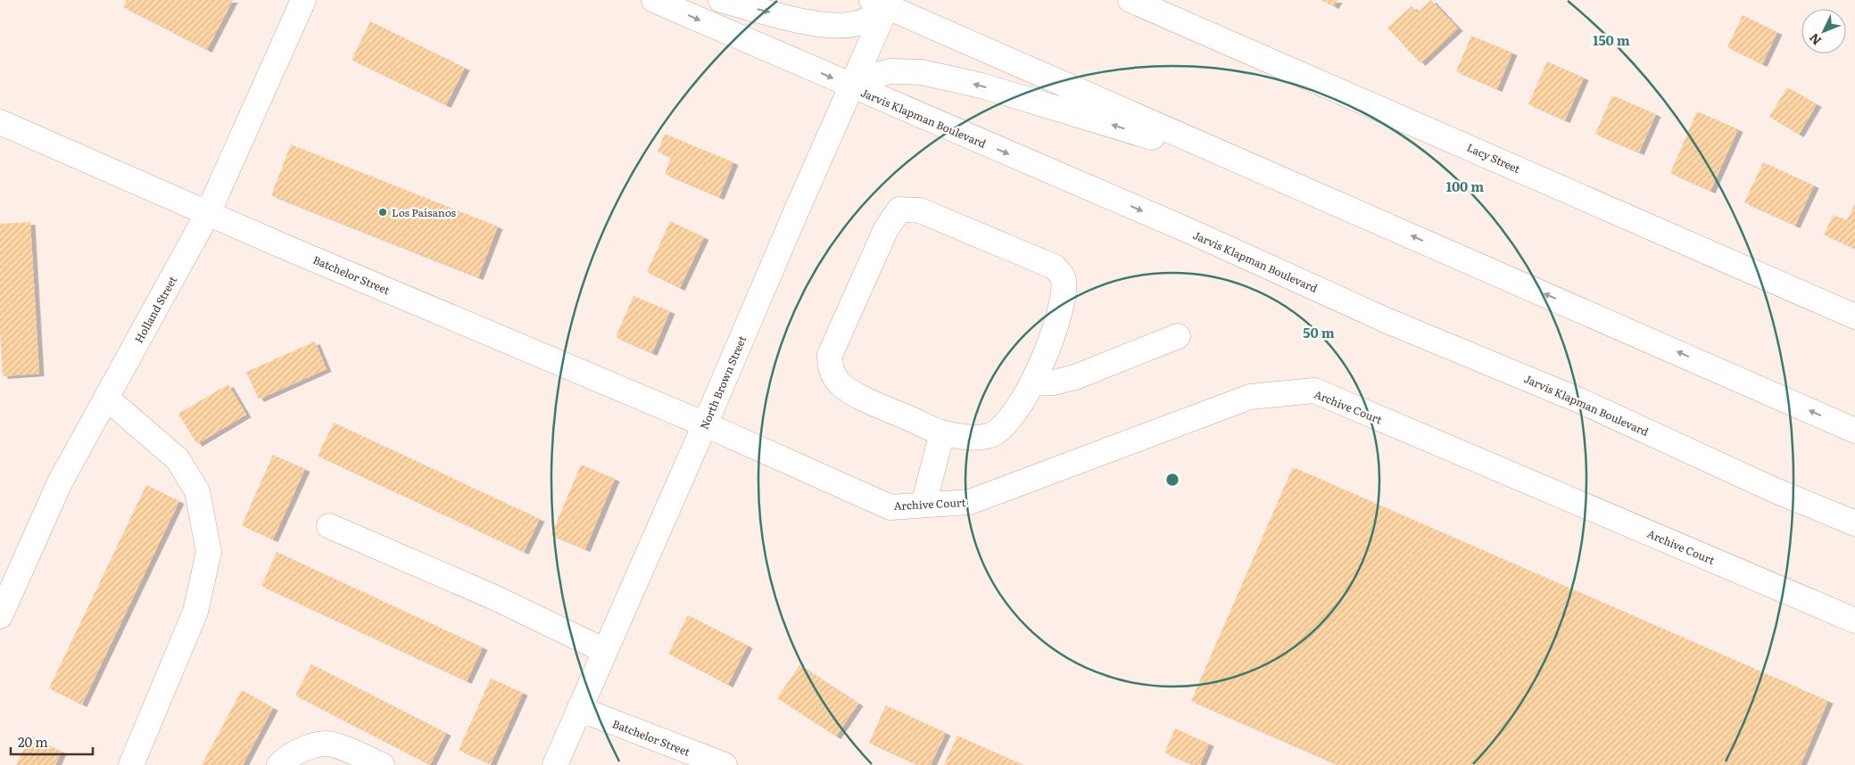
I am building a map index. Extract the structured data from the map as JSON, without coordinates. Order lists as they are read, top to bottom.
{
  "streets": {
    "main road": [
      "Jarvis Klapman Boulevard",
      "Lacy Street",
      "Batchelor Street",
      "Holland Street",
      "North Brown Street",
      "Archive Court"
    ]
  },
  "crossings": [
    ["Jarvis Klapman Boulevard", "North Brown Street"],
    ["Batchelor Street", "Holland Street"],
    ["Batchelor Street", "North Brown Street"],
    ["Batchelor Street", "Archive Court"],
    ["North Brown Street", "Archive Court"]
  ],
  "places": ["Los Paisanos"],
  "scale_bar": "20 m",
  "north": "bottom left",
  "rings": ["150 m", "100 m", "50 m"]
}
